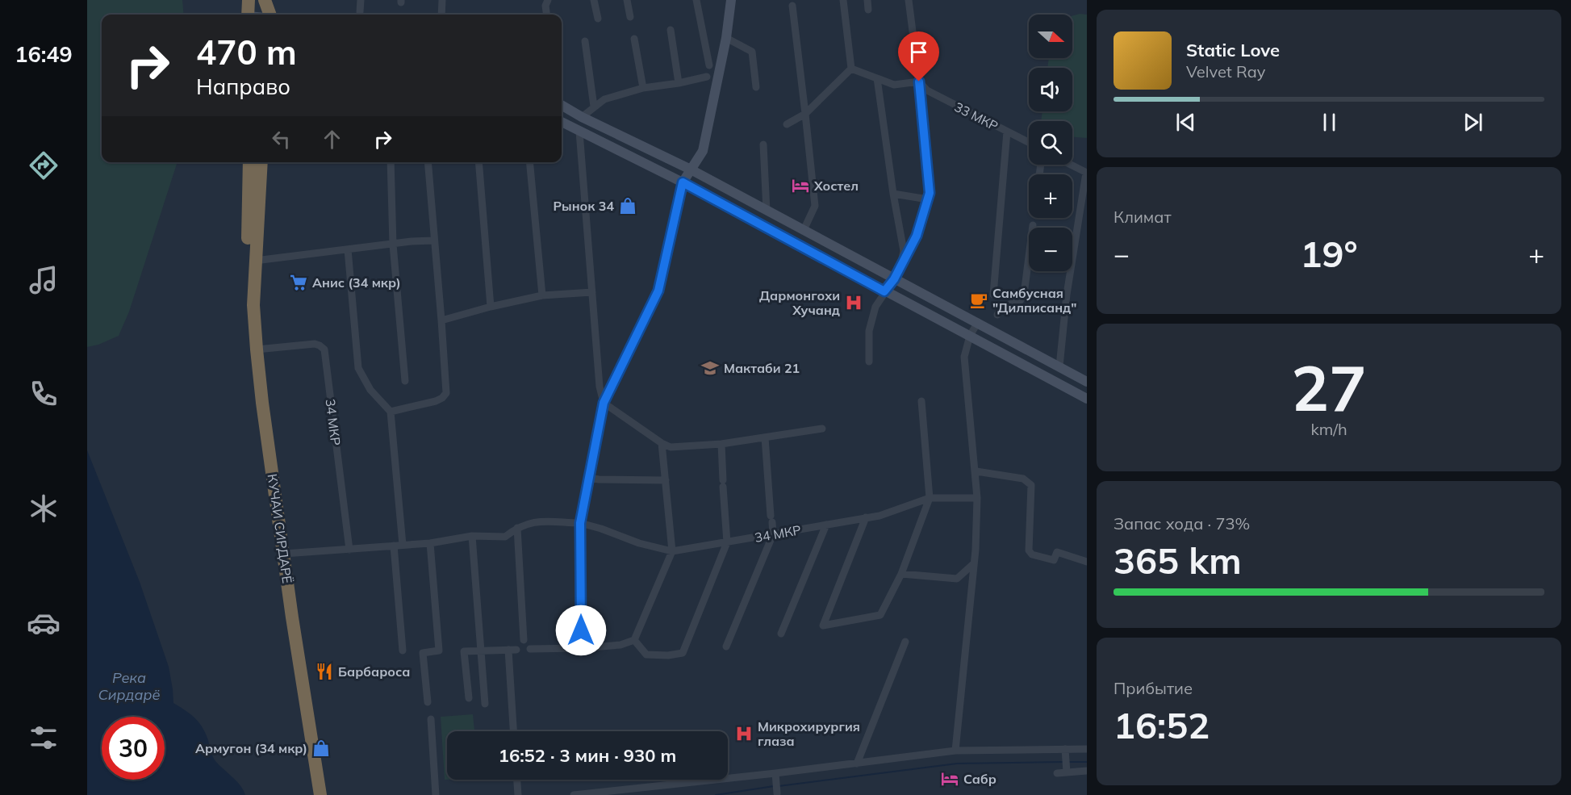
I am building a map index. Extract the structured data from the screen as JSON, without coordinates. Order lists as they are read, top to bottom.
{
  "streets": {
    "highway": ["КУЧАИ СИРДАРЁ"],
    "street": ["33 МКР", "34 МКР"]
  },
  "crossings": [
    ["34 МКР", "КУЧАИ СИРДАРЁ"]
  ],
  "water": ["Река Сирдарё"],
  "places": {
    "hotel": ["Хостел", "Сабр"],
    "shop": ["Рынок 34", "Армугон (34 мкр)"],
    "supermarket": ["Анис (34 мкр)"],
    "cafe": ["Самбусная \"Дилписанд\""],
    "hospital": ["Дармонгохи Хучанд", "Микрохирургия глаза"],
    "school or university": ["Мактаби 21"],
    "restaurant": ["Барбароса"]
  },
  "north": "right",
  "page": {
    "tabs": "16:49",
    "map_buttons": ["+", "−"],
    "turn": ["470 m", "Направо"],
    "song": ["Static Love", "Velvet Ray"],
    "tile": [
      "Климат",
      ["27", "km/h"],
      ["Запас хода · 73%", "365 km"],
      ["Прибытие", "16:52"]
    ],
    "heat": ["−", "19°", "+"],
    "limit": "30",
    "trip": "16:52 · 3 мин · 930 m"
  }
}
